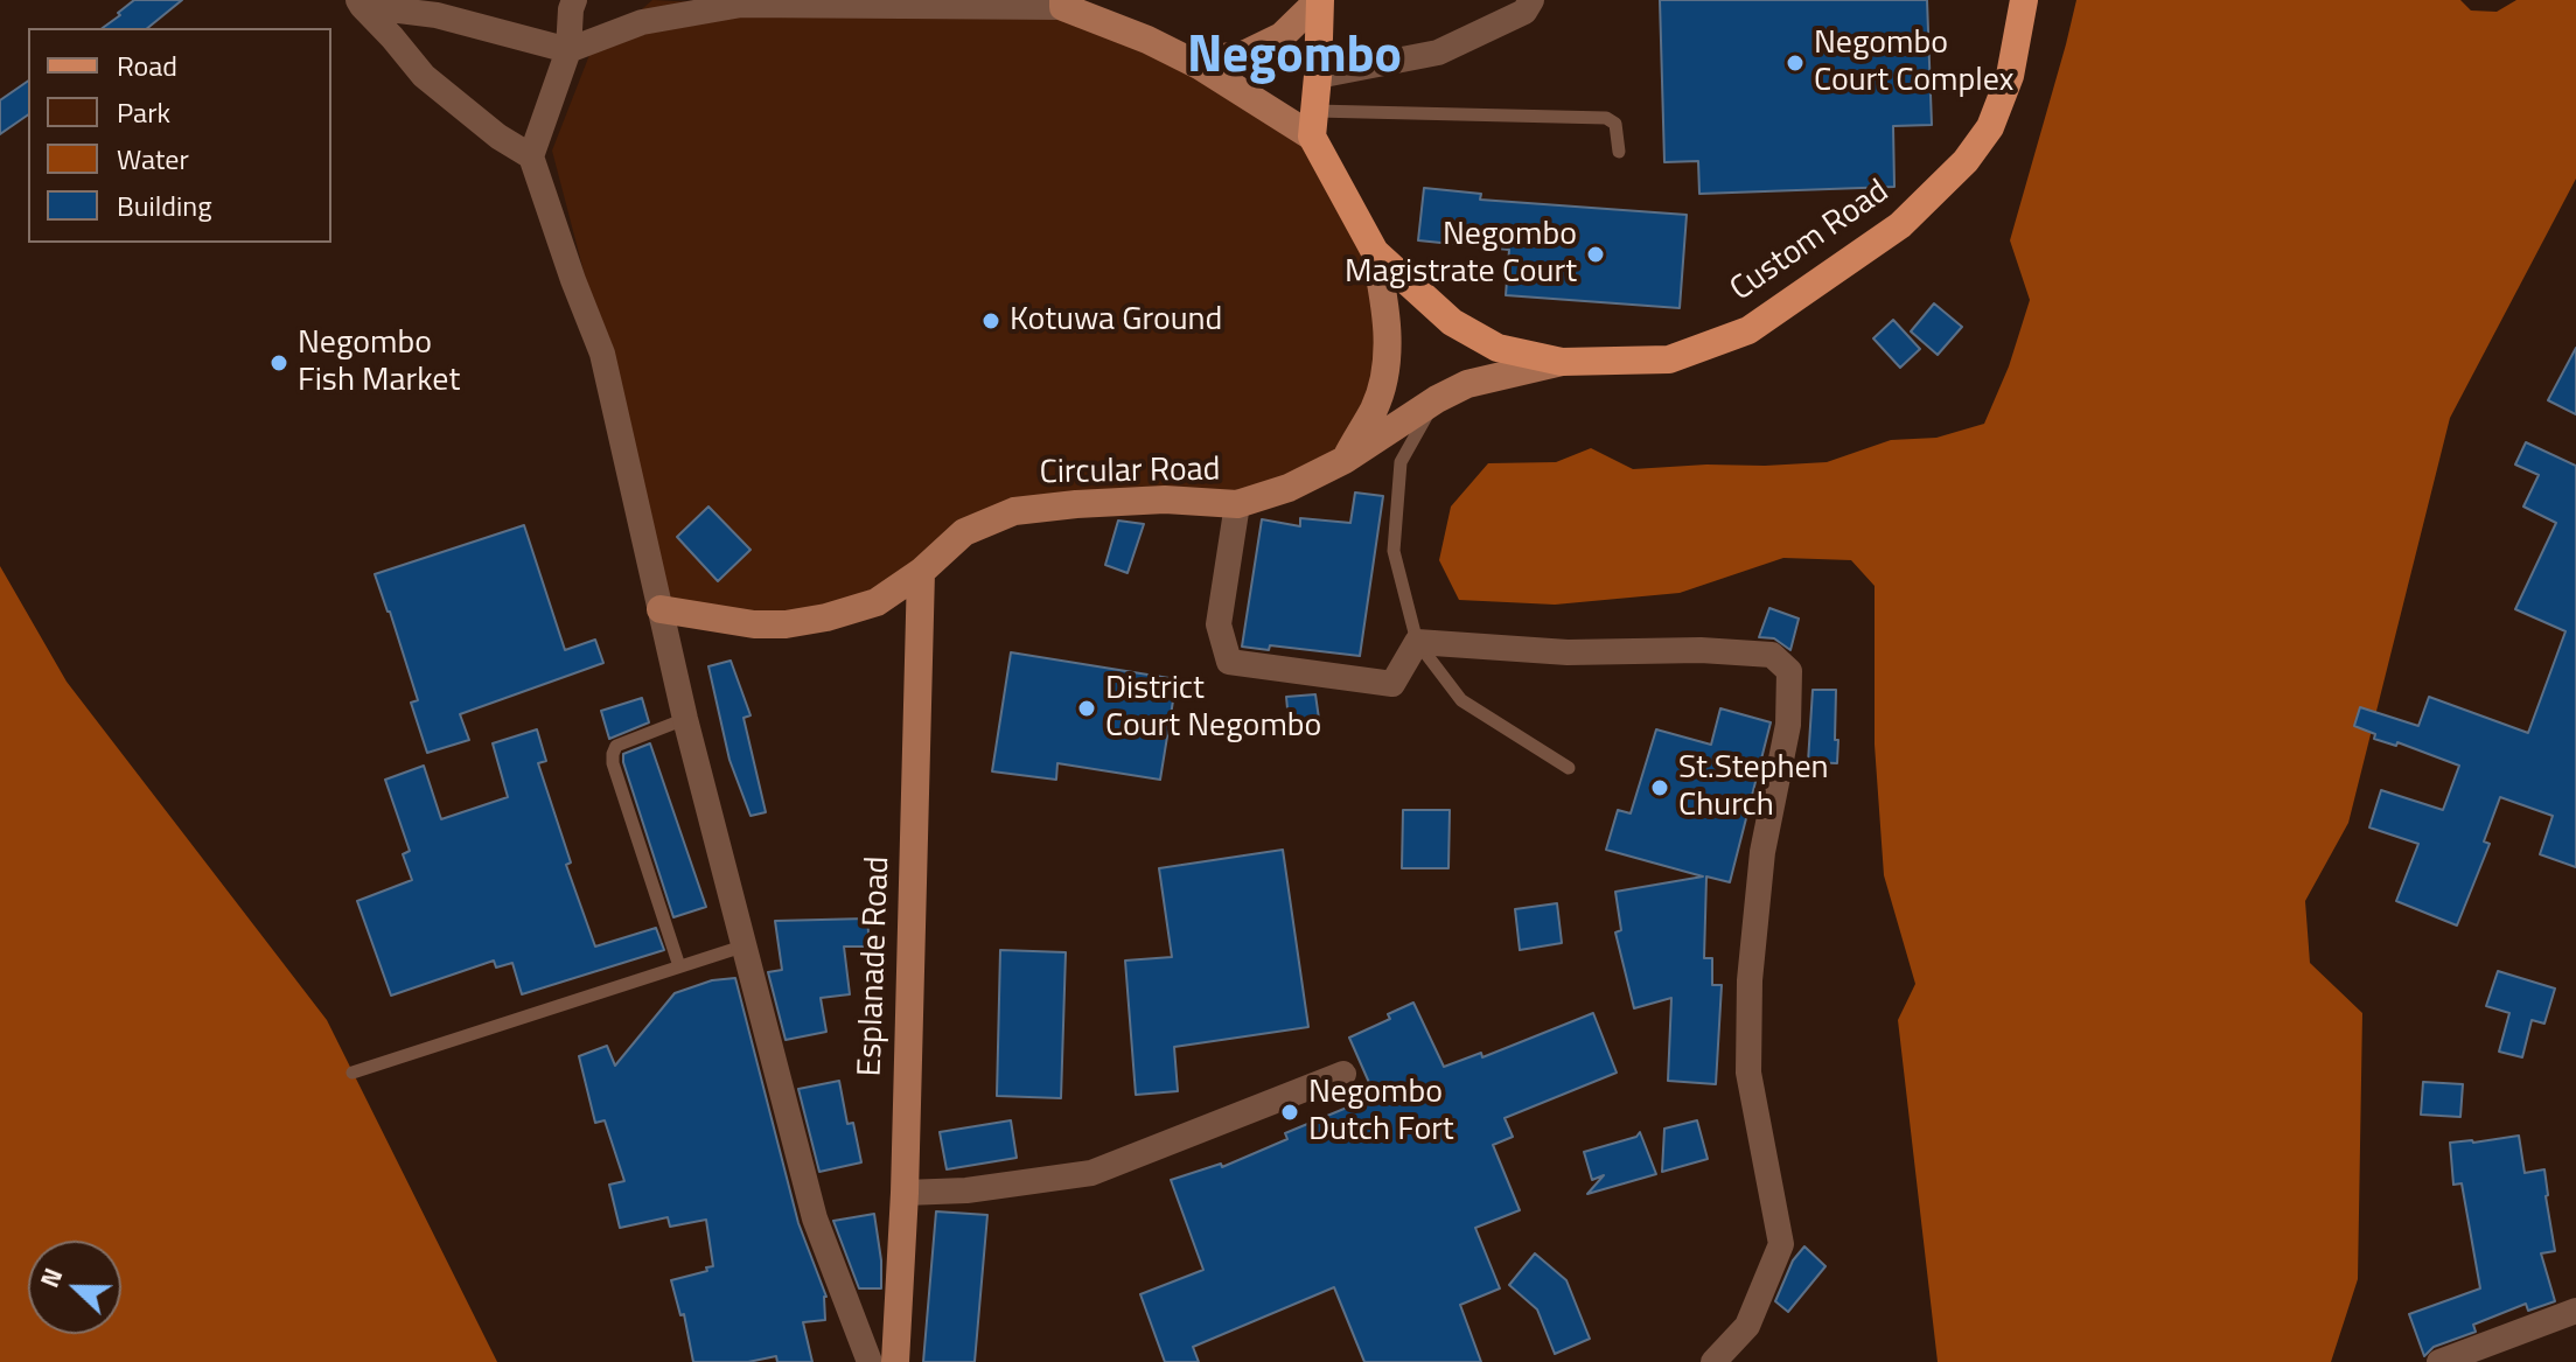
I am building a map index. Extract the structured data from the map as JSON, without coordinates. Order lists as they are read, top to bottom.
{
  "streets": {
    "main road": ["Custom Road"],
    "street": ["Circular Road", "Esplanade Road"]
  },
  "crossings": [
    ["Custom Road", "Circular Road"],
    ["Circular Road", "Esplanade Road"]
  ],
  "districts": ["Negombo"],
  "places": [
    "Negombo Court Complex",
    "Negombo Magistrate Court",
    "Kotuwa Ground",
    "Negombo Fish Market",
    "District Court Negombo",
    "St.Stephen Church",
    "Negombo Dutch Fort"
  ],
  "legend": [
    "Road",
    "Park",
    "Water",
    "Building"
  ],
  "north": "left"
}
